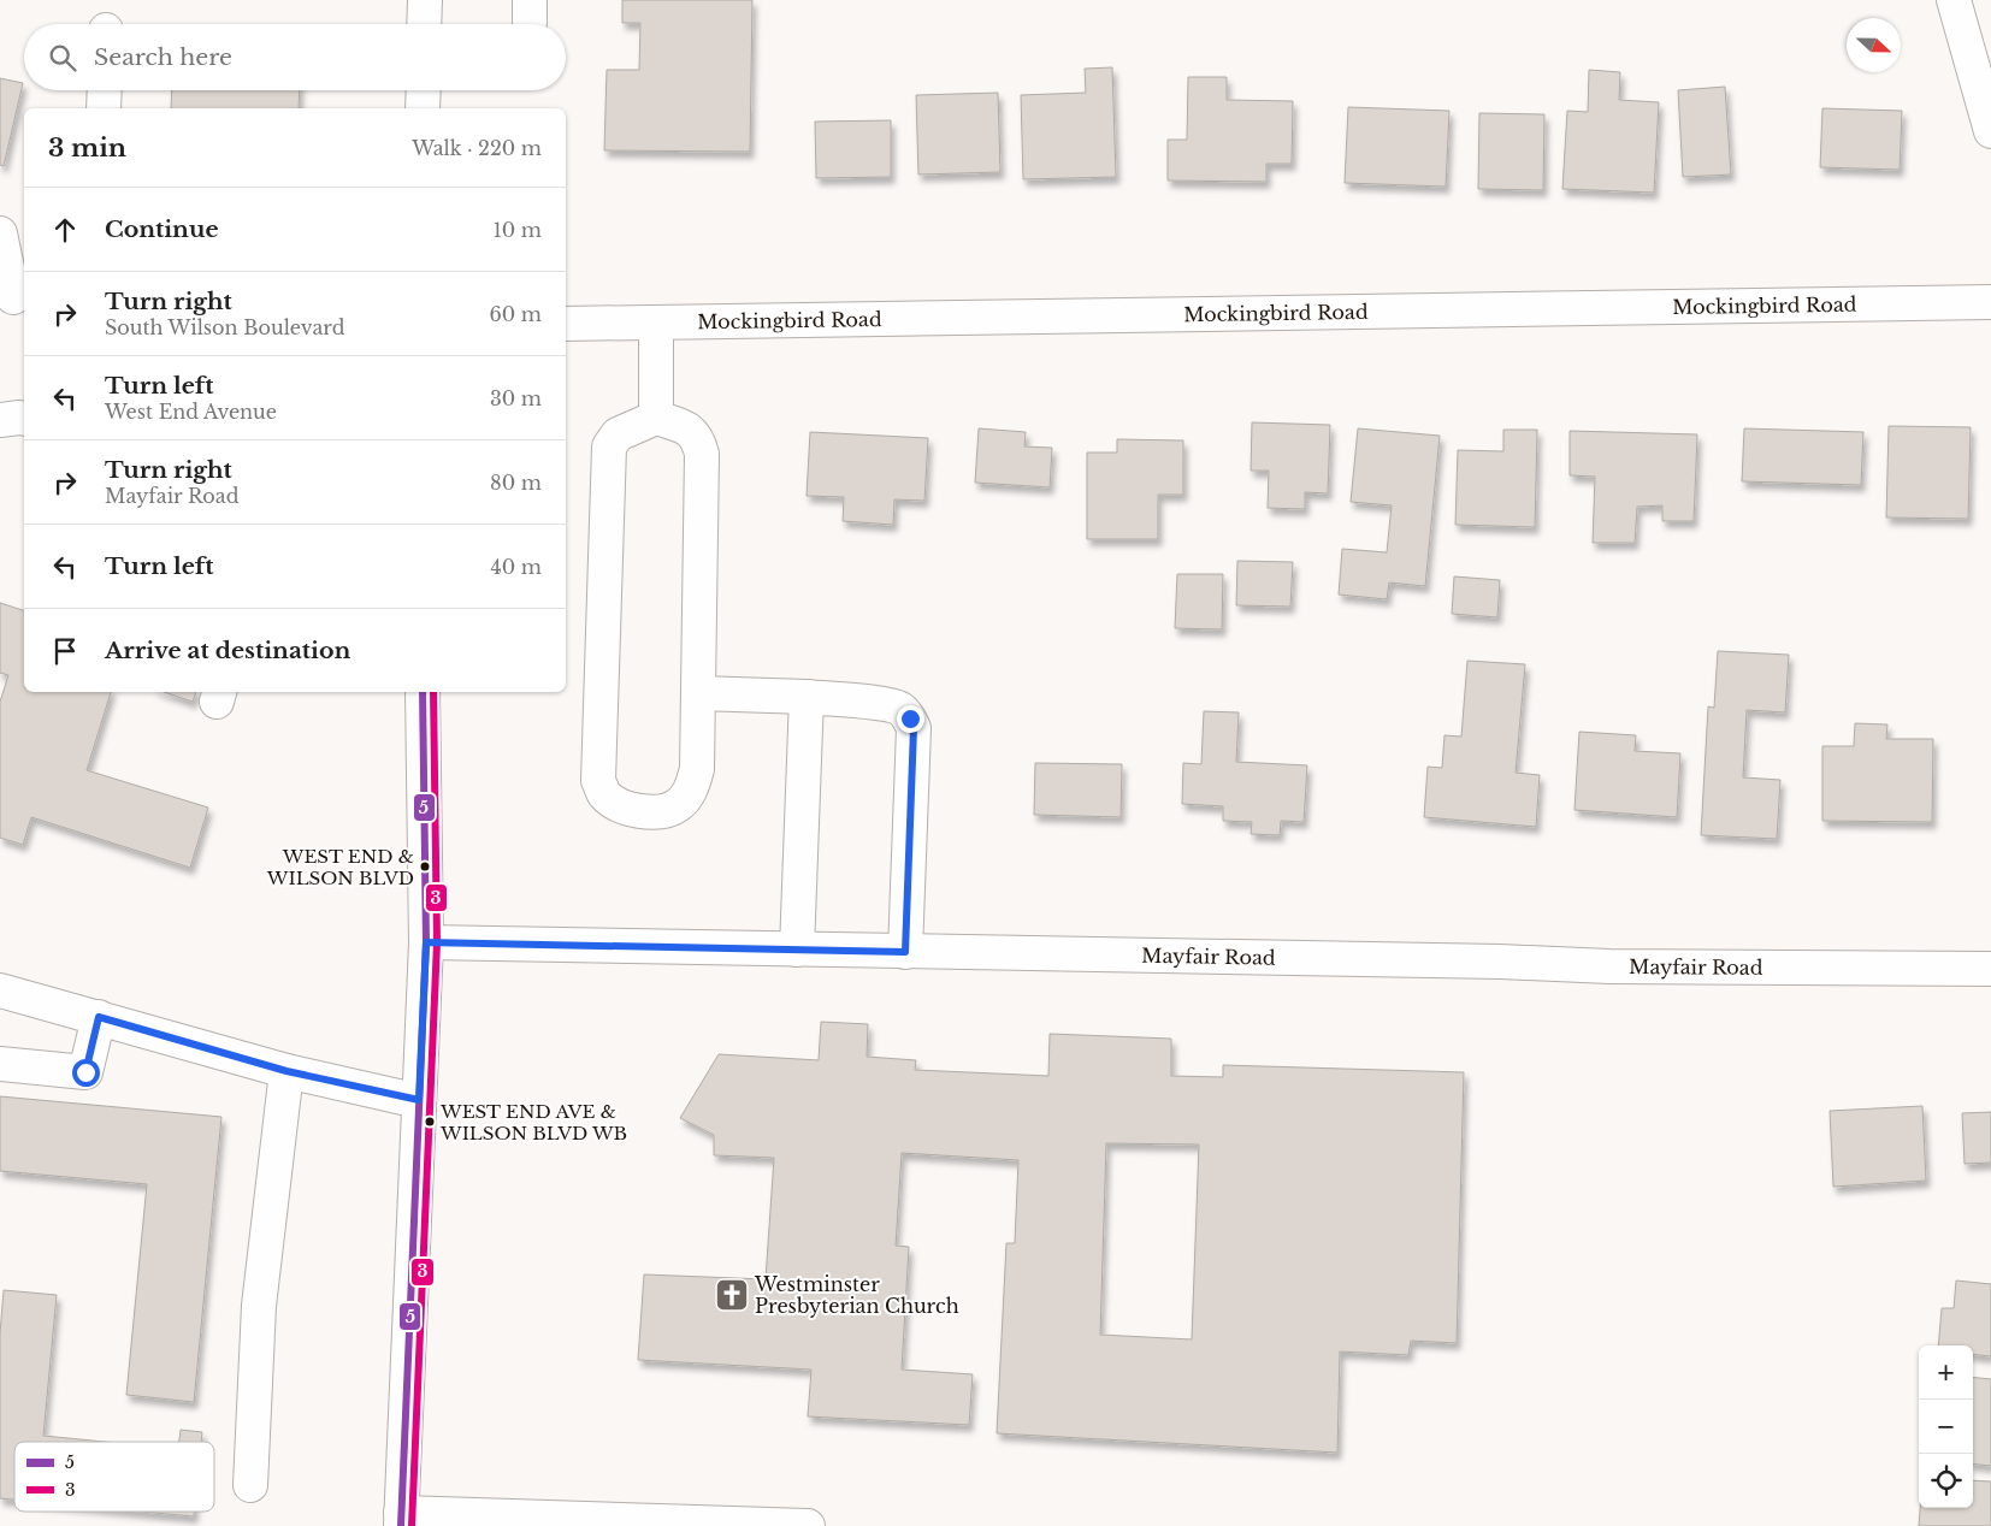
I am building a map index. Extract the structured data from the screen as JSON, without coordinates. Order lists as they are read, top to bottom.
{
  "streets": {
    "street": ["Mockingbird Road", "Mayfair Road"]
  },
  "places": {
    "other": ["WEST END & WILSON BLVD", "WEST END AVE & WILSON BLVD WB"],
    "church": ["Westminster Presbyterian Church"]
  },
  "lines": ["transit line 5", "transit line 3"],
  "legend": ["5", "3"],
  "north": "right",
  "page": {
    "search": "Search here",
    "heading": ["3 min", "Walk · 220 m"],
    "list": [
      ["Continue", "10 m"],
      ["Turn right", "South Wilson Boulevard", "60 m"],
      ["Turn left", "West End Avenue", "30 m"],
      ["Turn right", "Mayfair Road", "80 m"],
      ["Turn left", "40 m"],
      "Arrive at destination"
    ],
    "map_buttons": ["+", "−"]
  }
}
